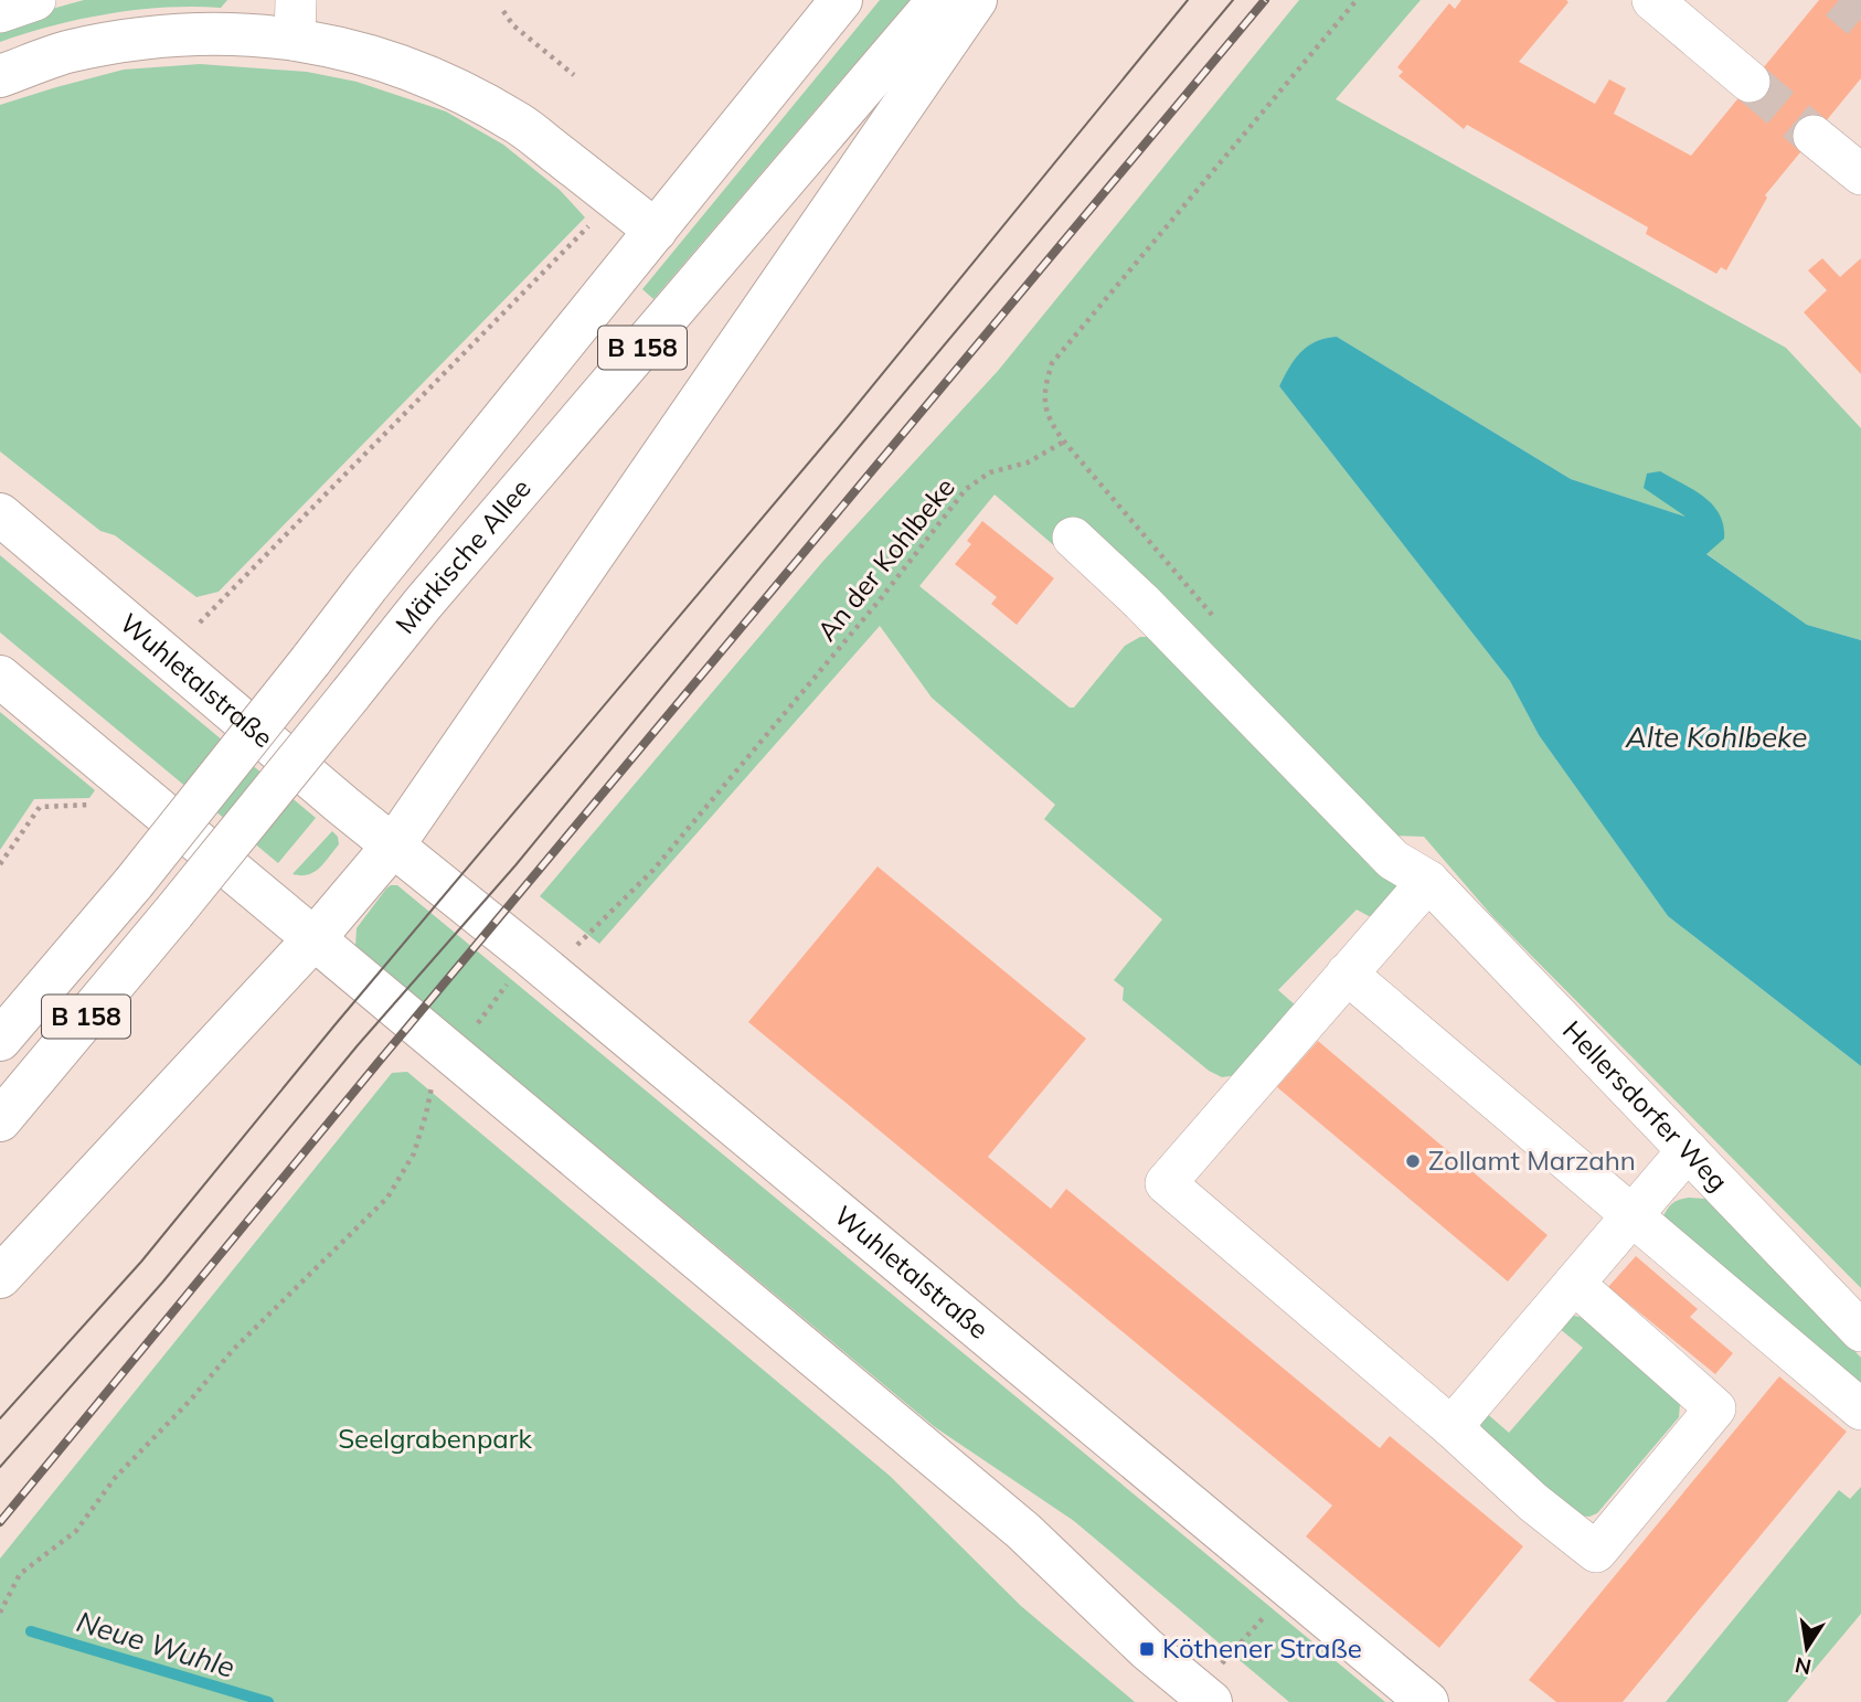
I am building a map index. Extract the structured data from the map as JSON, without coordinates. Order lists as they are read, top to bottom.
{
  "streets": {
    "main road": ["B 158", "Märkische Allee", "Wuhletalstraße"],
    "street": ["Hellersdorfer Weg"],
    "path": ["An der Kohlbeke"]
  },
  "crossings": [
    ["An der Kohlbeke", "Wuhletalstraße"]
  ],
  "water": ["Alte Kohlbeke", "Neue Wuhle"],
  "parks": ["Seelgrabenpark"],
  "places": {
    "other": ["Zollamt Marzahn"],
    "transit": ["Köthener Straße"]
  },
  "north": "bottom"
}
